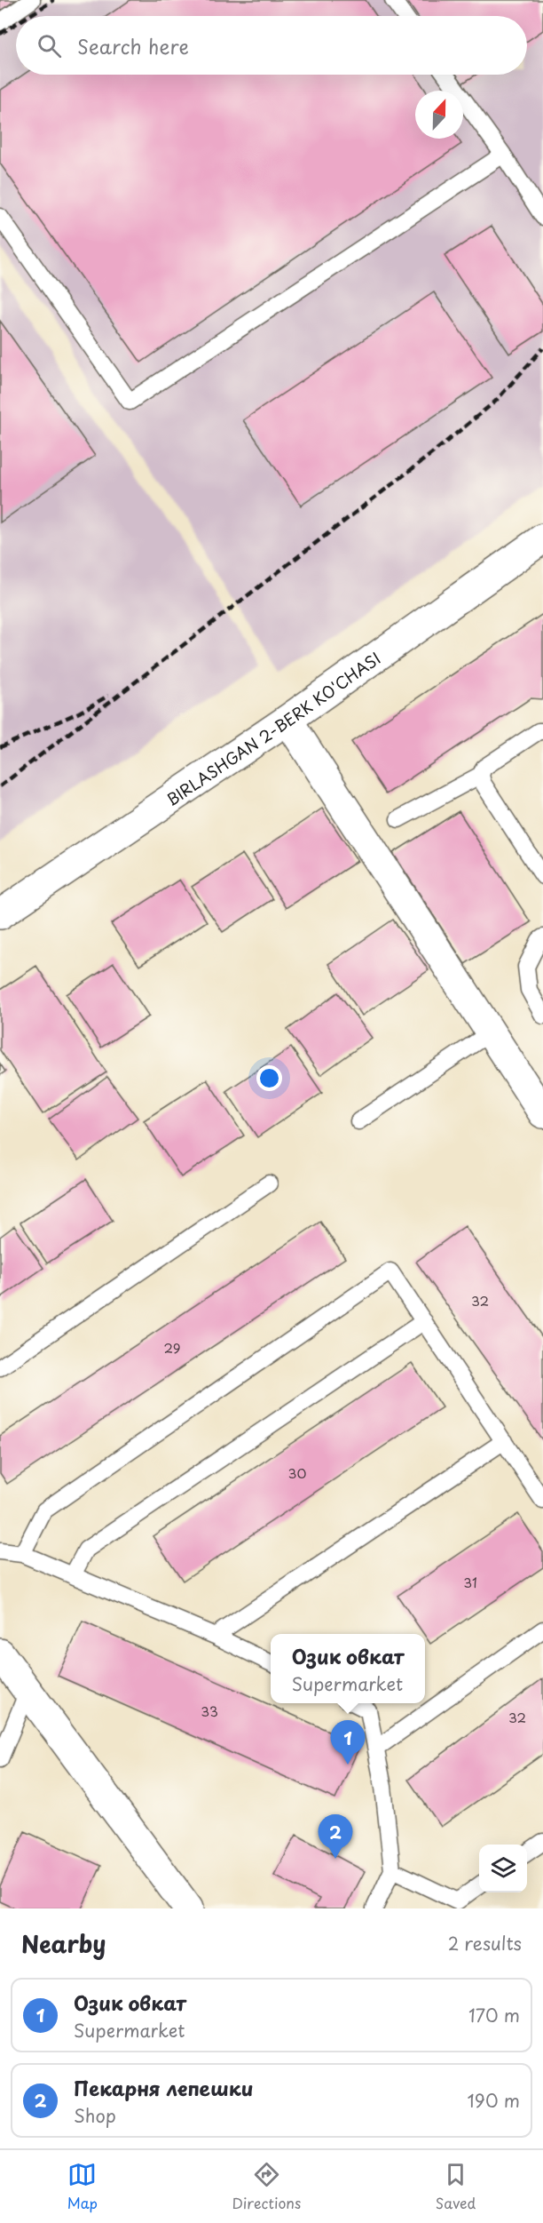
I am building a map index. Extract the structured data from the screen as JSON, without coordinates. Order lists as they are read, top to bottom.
{
  "streets": {
    "street": ["BIRLASHGAN 2-BERK KO'CHASI"]
  },
  "house_numbers": [
    "32",
    "29",
    "30",
    "31",
    "33",
    "32"
  ],
  "north": "top",
  "page": {
    "search": "Search here",
    "popup": ["Озик овкат", "Supermarket"],
    "pins": ["1", "2"],
    "heading": ["Nearby", "2 results"],
    "list": [
      {
        "mark": "1",
        "name": "Озик овкат",
        "note": "Supermarket",
        "value": "170 m"
      },
      {
        "mark": "2",
        "name": "Пекарня лепешки",
        "note": "Shop",
        "value": "190 m"
      }
    ],
    "nav": ["Map", "Directions", "Saved"]
  }
}
